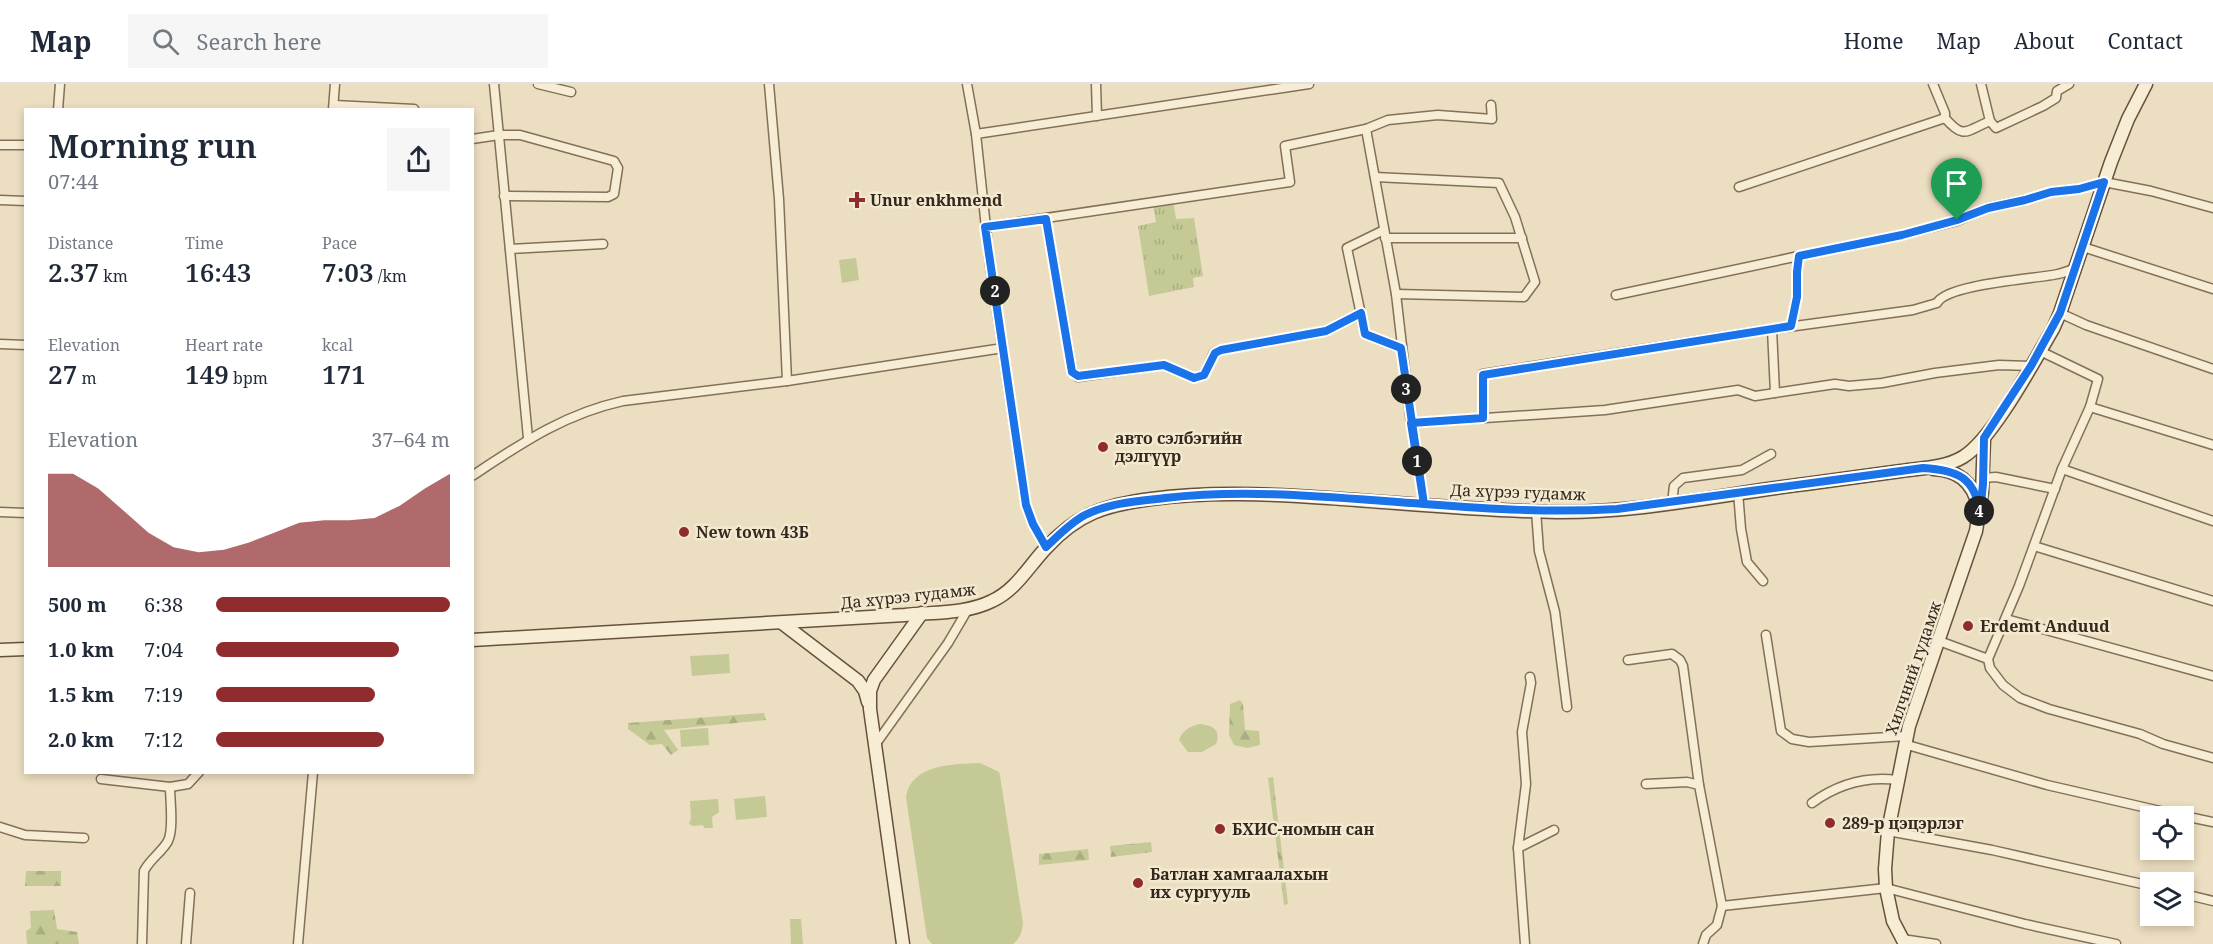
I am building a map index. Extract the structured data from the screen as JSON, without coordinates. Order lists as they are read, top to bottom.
{
  "streets": {
    "main road": ["Да хүрээ гудамж", "Хилчний гудамж"]
  },
  "crossings": [
    ["Да хүрээ гудамж", "Хилчний гудамж"]
  ],
  "places": {
    "health": ["Unur enkhmend"],
    "other": [
      "авто сэлбэгийн дэлгүүр",
      "New town 43Б",
      "Erdemt Anduud",
      "289-р цэцэрлэг",
      "БХИС-номын сан",
      "Батлан хамгаалахын их сургууль"
    ]
  },
  "page": {
    "header": "Map",
    "search": "Search here",
    "nav": [
      "Home",
      "Map",
      "About",
      "Contact"
    ],
    "heading": ["Morning run", "07:44"],
    "stats": [
      ["Distance", "2.37 km"],
      ["Time", "16:43"],
      ["Pace", "7:03 /km"],
      ["Elevation", "27 m"],
      ["Heart rate", "149 bpm"],
      ["kcal", "171"]
    ],
    "pins": [
      "2",
      "3",
      "1",
      "4"
    ],
    "chart": ["Elevation", "37–64 m"],
    "list": [
      {
        "name": "500 m",
        "note": "6:38"
      },
      {
        "name": "1.0 km",
        "note": "7:04"
      },
      {
        "name": "1.5 km",
        "note": "7:19"
      },
      {
        "name": "2.0 km",
        "note": "7:12"
      }
    ]
  }
}
